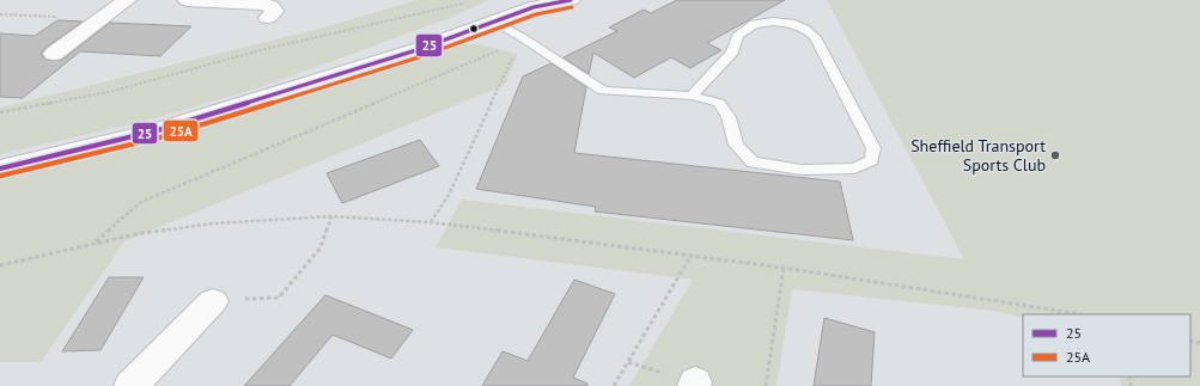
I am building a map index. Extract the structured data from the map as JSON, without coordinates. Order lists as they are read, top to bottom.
{
  "places": ["Sheffield Transport Sports Club"],
  "lines": ["transit line 25", "transit line 25A"],
  "legend": ["25", "25A"]
}
